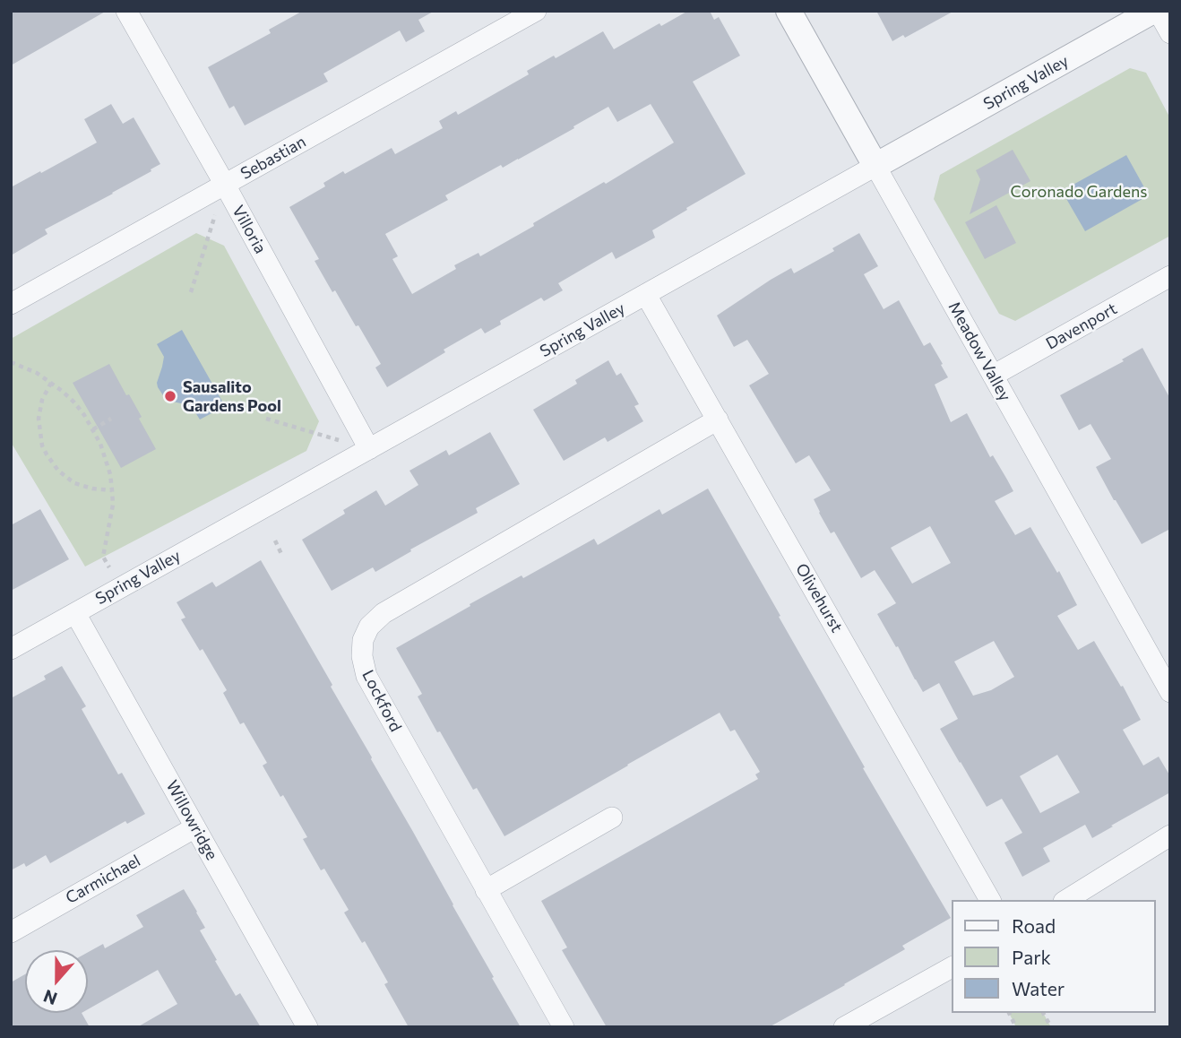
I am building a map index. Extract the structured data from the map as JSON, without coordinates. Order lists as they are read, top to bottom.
{
  "streets": {
    "street": [
      "Spring Valley",
      "Sebastian",
      "Villoria",
      "Davenport",
      "Meadow Valley",
      "Olivehurst",
      "Lockford",
      "Willowridge",
      "Carmichael"
    ]
  },
  "crossings": [
    ["Spring Valley", "Villoria"],
    ["Spring Valley", "Meadow Valley"],
    ["Spring Valley", "Olivehurst"],
    ["Spring Valley", "Willowridge"],
    ["Sebastian", "Villoria"],
    ["Davenport", "Meadow Valley"],
    ["Olivehurst", "Lockford"],
    ["Willowridge", "Carmichael"]
  ],
  "parks": ["Coronado Gardens"],
  "places": ["Sausalito Gardens Pool"],
  "legend": ["Road", "Park", "Water"],
  "north": "bottom"
}
